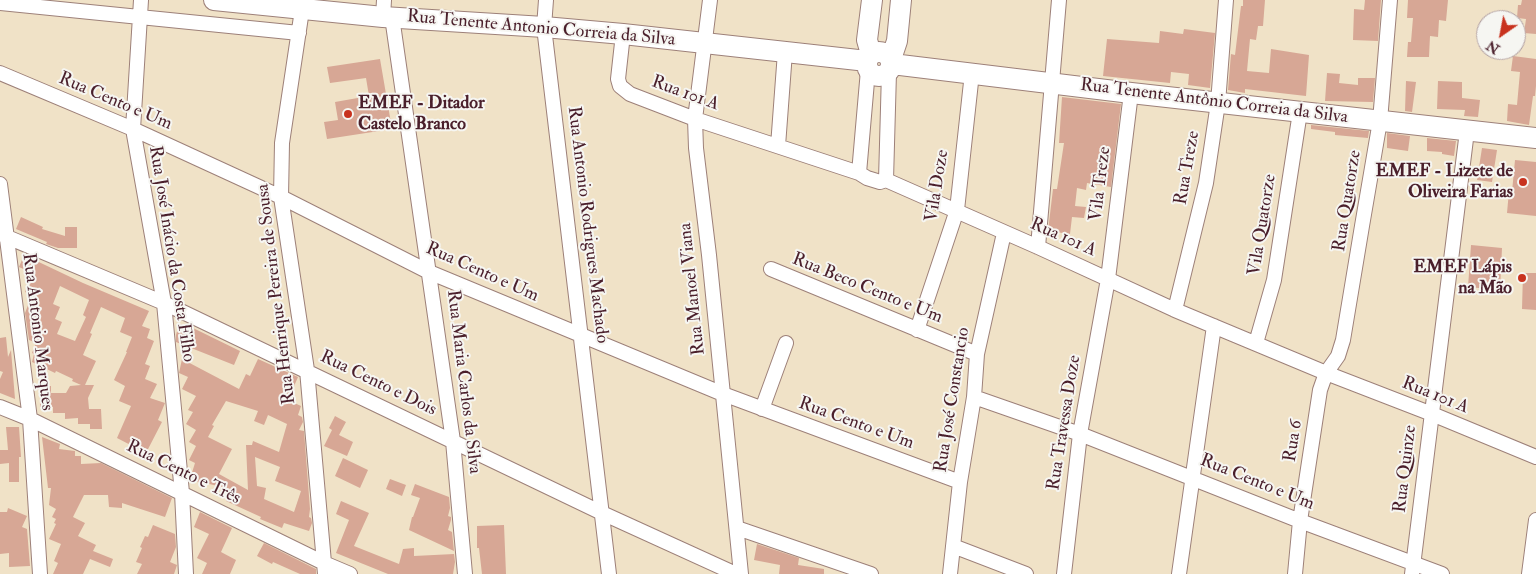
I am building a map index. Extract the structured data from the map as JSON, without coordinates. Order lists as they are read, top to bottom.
{
  "streets": {
    "main road": ["Rua Tenente Antonio Correia da Silva", "Rua Tenente Antônio Correia da Silva"],
    "street": [
      "Rua 101 A",
      "Rua Cento e Um",
      "Rua Treze",
      "Vila Treze",
      "Vila Doze",
      "Rua Quatorze",
      "Rua Antonio Rodrigues Machado",
      "Vila Quatorze",
      "Rua José Inácio da Costa Filho",
      "Rua Manoel Viana",
      "Rua Beco Cento e Um",
      "Rua Henrique Pereira de Sousa",
      "Rua Antonio Marques",
      "Rua Maria Carlos da Silva",
      "Rua Cento e Dois",
      "Rua José Constancio",
      "Rua Travessa Doze",
      "Rua 6",
      "Rua Quinze",
      "Rua Cento e Três"
    ]
  },
  "crossings": [
    ["Rua Tenente Antonio Correia da Silva", "Rua 101 A"],
    ["Rua Tenente Antonio Correia da Silva", "Rua Tenente Antônio Correia da Silva"],
    ["Rua Tenente Antonio Correia da Silva", "Rua Antonio Rodrigues Machado"],
    ["Rua Tenente Antonio Correia da Silva", "Rua Manoel Viana"],
    ["Rua Tenente Antonio Correia da Silva", "Rua Henrique Pereira de Sousa"],
    ["Rua Tenente Antonio Correia da Silva", "Rua Maria Carlos da Silva"],
    ["Rua 101 A", "Rua Treze"],
    ["Rua 101 A", "Vila Treze"],
    ["Rua 101 A", "Vila Doze"],
    ["Rua 101 A", "Rua Quatorze"],
    ["Rua 101 A", "Vila Quatorze"],
    ["Rua 101 A", "Rua Manoel Viana"],
    ["Rua 101 A", "Rua José Constancio"],
    ["Rua 101 A", "Rua Travessa Doze"],
    ["Rua 101 A", "Rua 6"],
    ["Rua 101 A", "Rua Quinze"],
    ["Rua Cento e Um", "Rua Antonio Rodrigues Machado"],
    ["Rua Cento e Um", "Rua José Inácio da Costa Filho"],
    ["Rua Cento e Um", "Rua Manoel Viana"],
    ["Rua Cento e Um", "Rua Henrique Pereira de Sousa"],
    ["Rua Cento e Um", "Rua Maria Carlos da Silva"],
    ["Rua Cento e Um", "Rua José Constancio"],
    ["Rua Cento e Um", "Rua Travessa Doze"],
    ["Rua Cento e Um", "Rua 6"],
    ["Rua Cento e Um", "Rua Quinze"],
    ["Rua Tenente Antônio Correia da Silva", "Rua Treze"],
    ["Rua Tenente Antônio Correia da Silva", "Vila Treze"],
    ["Rua Tenente Antônio Correia da Silva", "Vila Doze"],
    ["Rua Tenente Antônio Correia da Silva", "Rua Quatorze"],
    ["Rua Tenente Antônio Correia da Silva", "Vila Quatorze"],
    ["Rua Tenente Antônio Correia da Silva", "Rua Quinze"],
    ["Vila Treze", "Rua Travessa Doze"],
    ["Vila Doze", "Rua Beco Cento e Um"],
    ["Rua Quatorze", "Rua 6"],
    ["Rua Antonio Rodrigues Machado", "Rua Cento e Dois"],
    ["Rua José Inácio da Costa Filho", "Rua Cento e Dois"],
    ["Rua José Inácio da Costa Filho", "Rua Cento e Três"],
    ["Rua Beco Cento e Um", "Rua José Constancio"],
    ["Rua Henrique Pereira de Sousa", "Rua Cento e Dois"],
    ["Rua Henrique Pereira de Sousa", "Rua Cento e Três"],
    ["Rua Antonio Marques", "Rua Cento e Dois"],
    ["Rua Antonio Marques", "Rua Cento e Três"],
    ["Rua Maria Carlos da Silva", "Rua Cento e Dois"]
  ],
  "places": ["EMEF - Ditador Castelo Branco", "EMEF - Lizete de Oliveira Farias", "EMEF Lápis na Mão"],
  "north": "bottom left"
}
